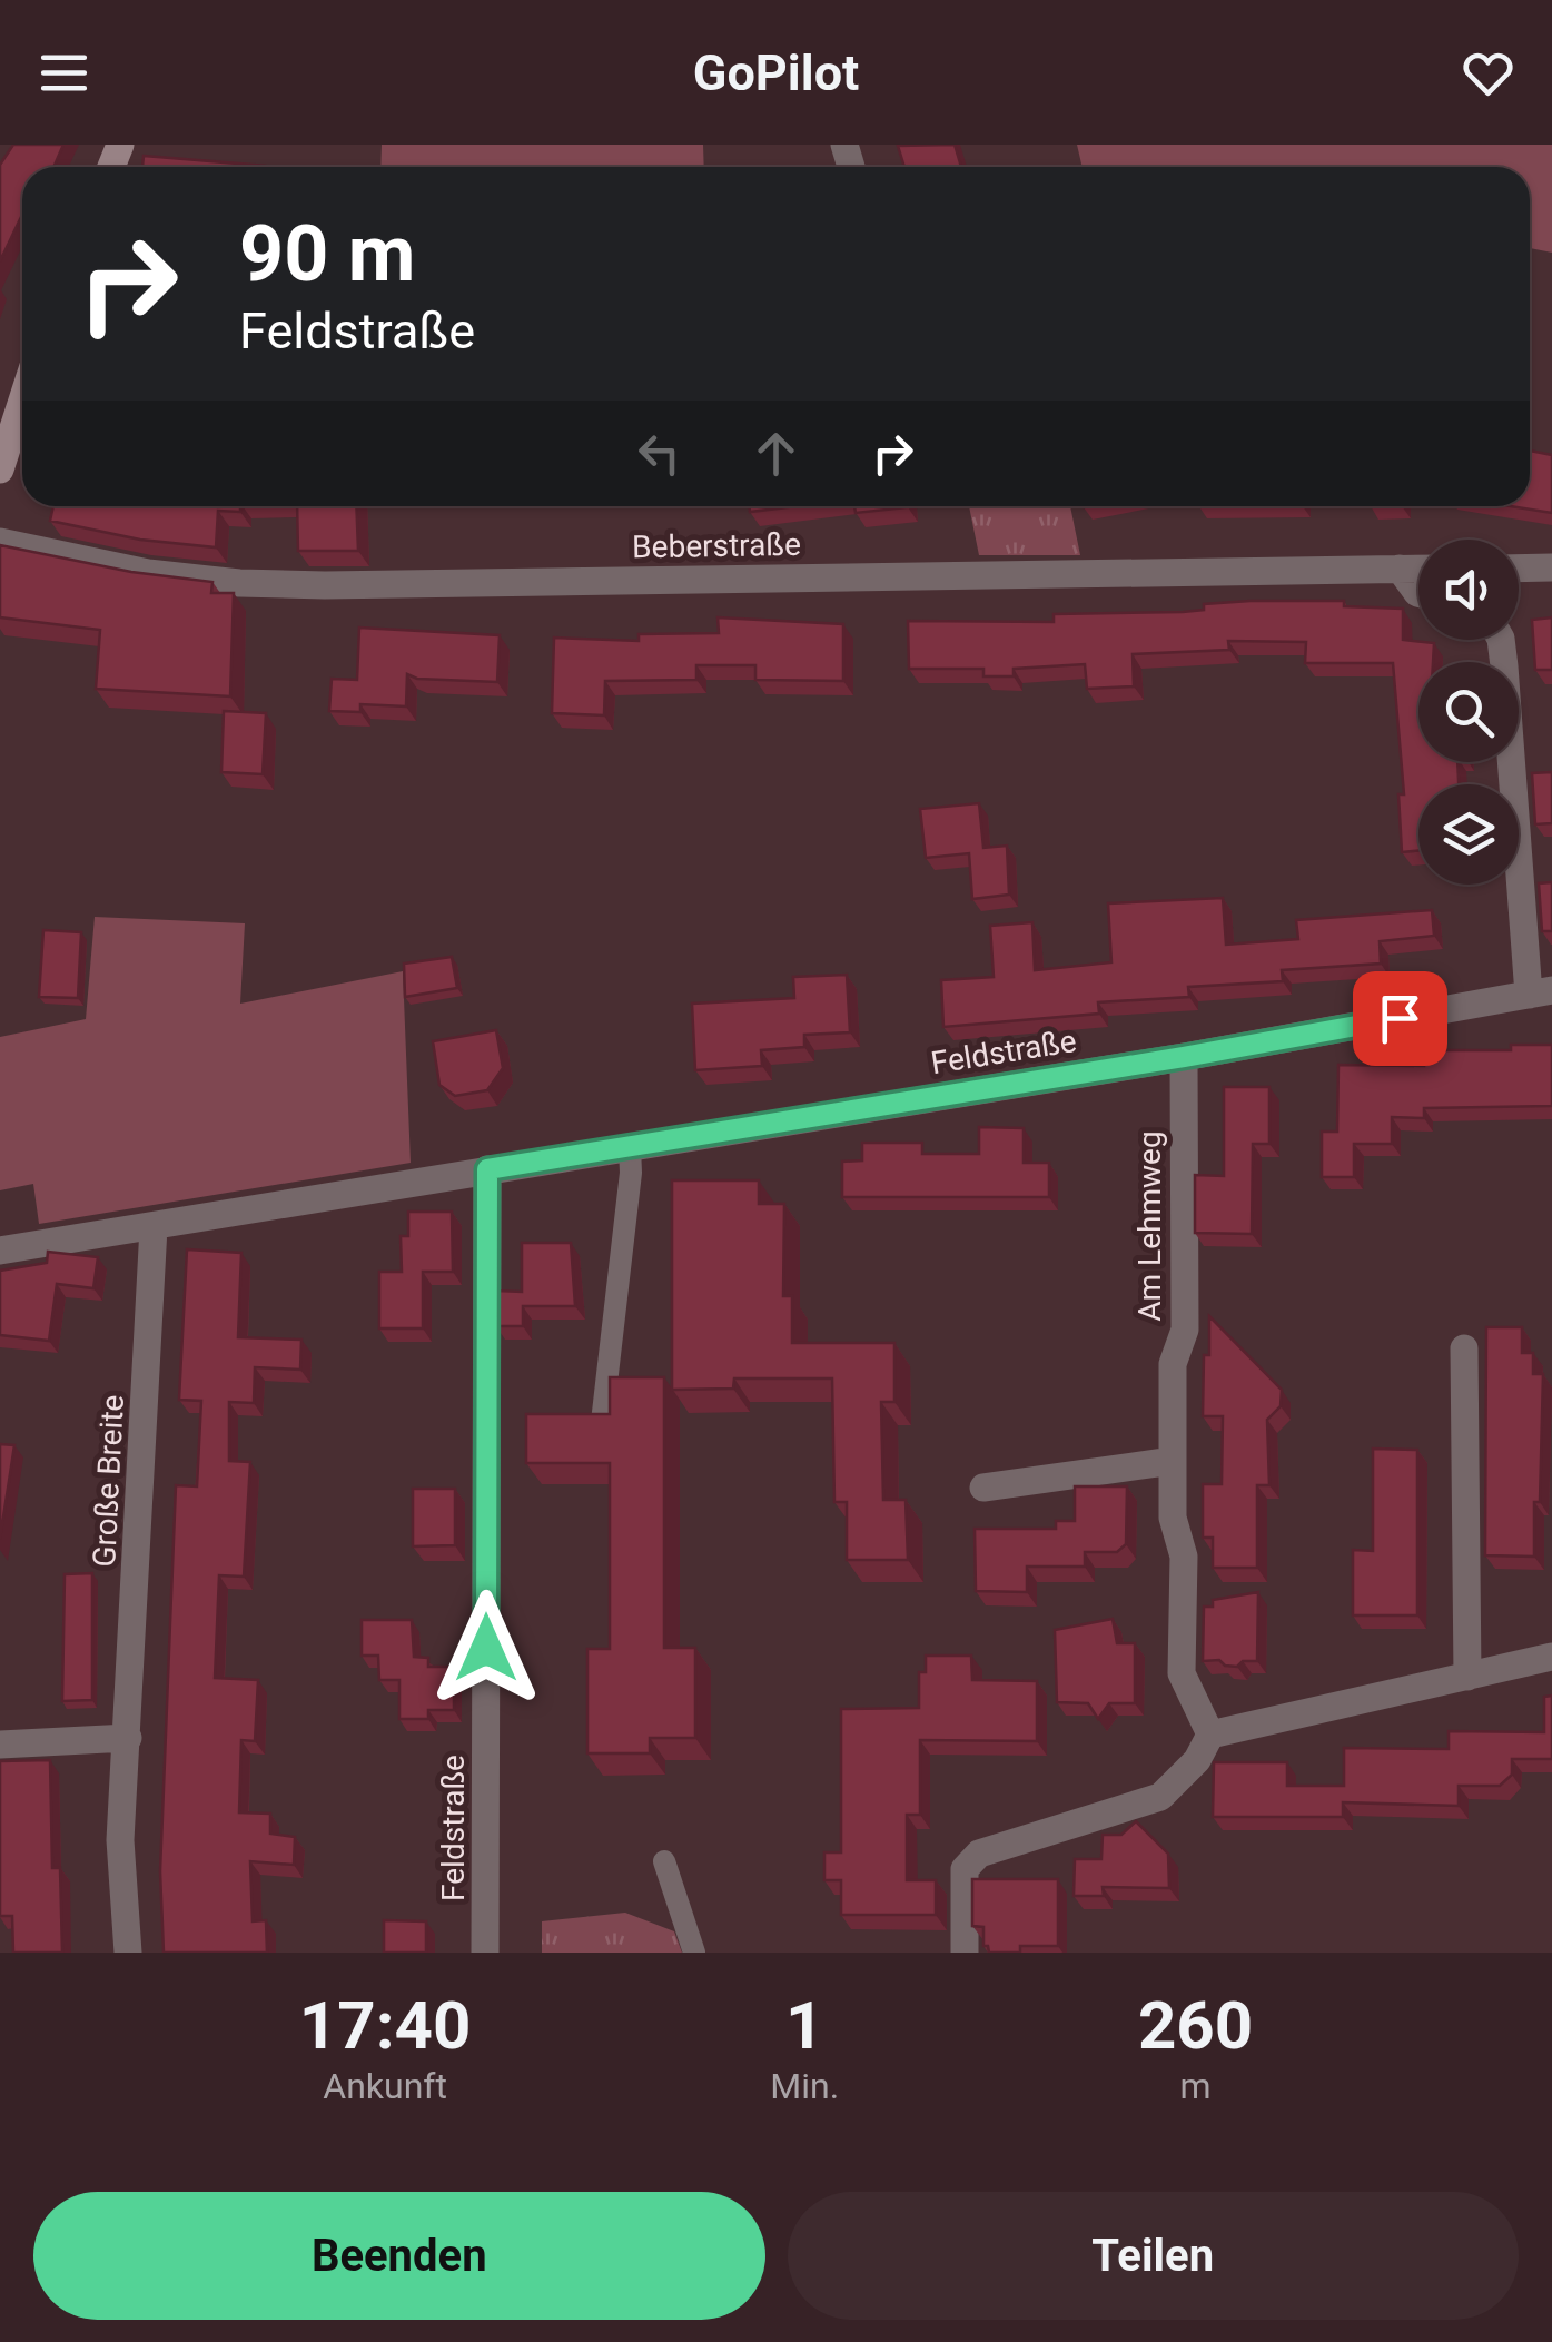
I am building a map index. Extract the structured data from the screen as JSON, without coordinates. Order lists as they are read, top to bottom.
{
  "streets": {
    "street": [
      "Beberstraße",
      "Feldstraße",
      "Am Lehmweg",
      "Große Breite"
    ]
  },
  "crossings": [
    ["Feldstraße", "Am Lehmweg"],
    ["Feldstraße", "Große Breite"]
  ],
  "page": {
    "header": "GoPilot",
    "turn": ["90 m", "Feldstraße"],
    "eta": [
      "17:40",
      "Ankunft",
      "1",
      "Min.",
      "260",
      "m"
    ],
    "buttons": ["Beenden", "Teilen"]
  }
}
